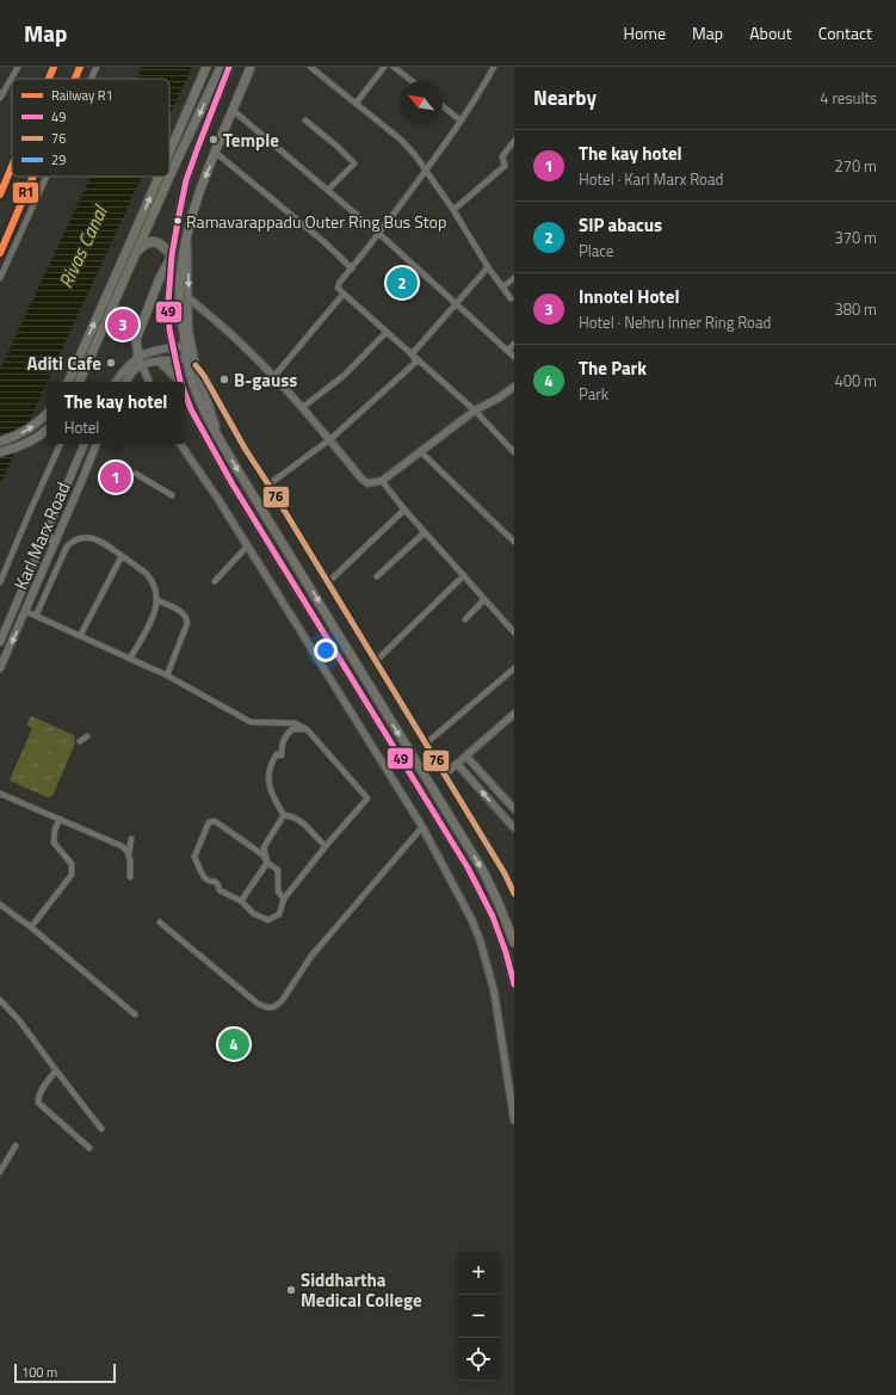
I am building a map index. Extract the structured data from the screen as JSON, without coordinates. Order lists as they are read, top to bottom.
{
  "streets": {
    "main road": ["Karl Marx Road"]
  },
  "water": ["Rivas Canal"],
  "places": [
    "Temple",
    "Ramavarappadu Outer Ring Bus Stop",
    "Aditi Cafe",
    "B-gauss",
    "Siddhartha Medical College"
  ],
  "lines": ["rail line R1", "transit line 49", "transit line 76"],
  "legend": [
    "Railway R1",
    "49",
    "76",
    "29"
  ],
  "scale_bar": "100 m",
  "north": "top left",
  "page": {
    "header": "Map",
    "nav": [
      "Home",
      "Map",
      "About",
      "Contact"
    ],
    "heading": ["Nearby", "4 results"],
    "list": [
      {
        "mark": "1",
        "name": "The kay hotel",
        "note": "Hotel · Karl Marx Road",
        "value": "270 m"
      },
      {
        "mark": "2",
        "name": "SIP abacus",
        "note": "Place",
        "value": "370 m"
      },
      {
        "mark": "3",
        "name": "Innotel Hotel",
        "note": "Hotel · Nehru Inner Ring Road",
        "value": "380 m"
      },
      {
        "mark": "4",
        "name": "The Park",
        "note": "Park",
        "value": "400 m"
      }
    ],
    "pins": [
      "2",
      "3",
      "1",
      "4"
    ],
    "popup": ["The kay hotel", "Hotel"],
    "map_buttons": ["+", "−"],
    "scale": "100 m"
  }
}
